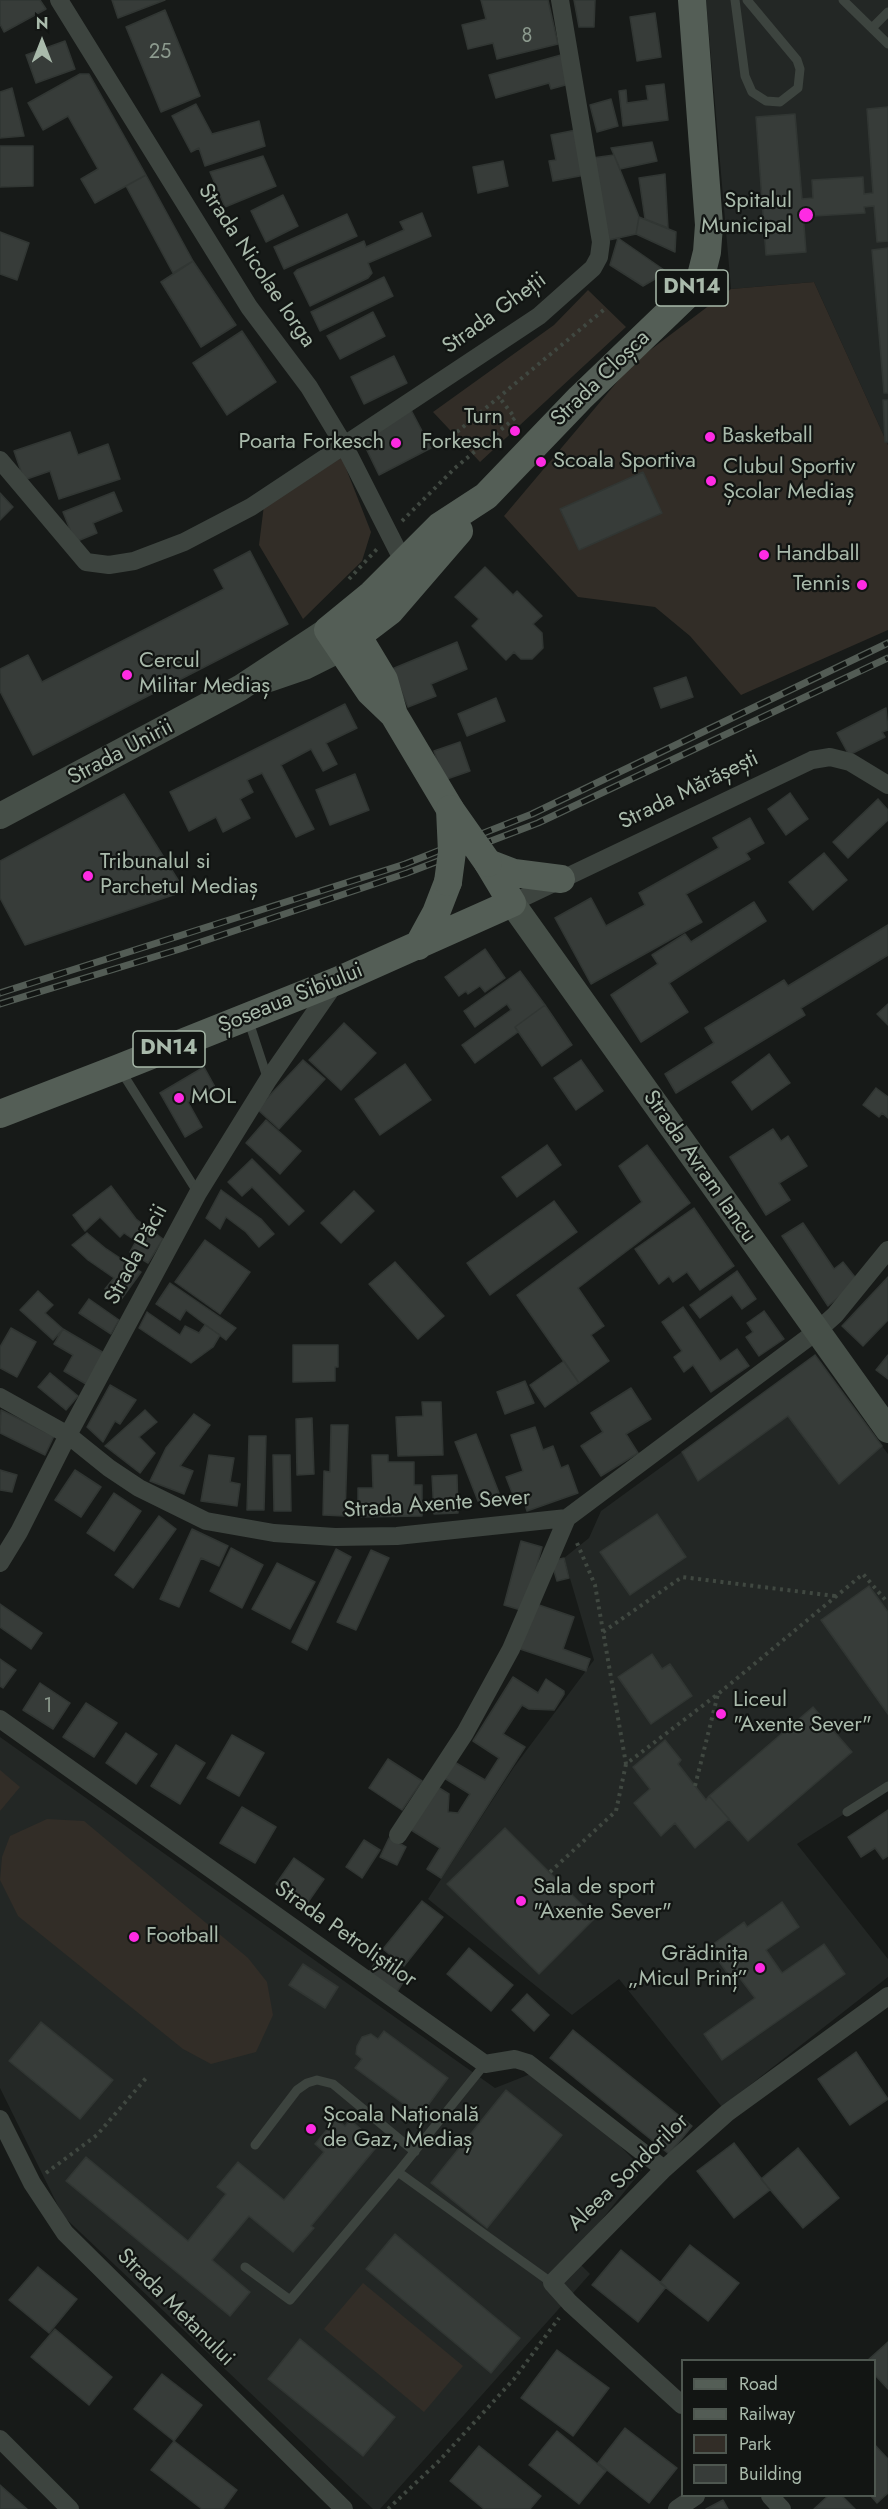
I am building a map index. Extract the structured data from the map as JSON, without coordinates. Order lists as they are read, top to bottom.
{
  "streets": {
    "main road": [
      "DN14",
      "Strada Cloșca",
      "Strada Unirii",
      "Șoseaua Sibiului",
      "Strada Avram Iancu"
    ],
    "street": [
      "Strada Nicolae Iorga",
      "Strada Gheții",
      "Strada Mărășești",
      "Strada Păcii",
      "Strada Axente Sever",
      "Strada Petroliștilor",
      "Aleea Sondorilor",
      "Strada Metanului"
    ]
  },
  "crossings": [
    ["Strada Nicolae Iorga", "Strada Gheții"],
    ["Strada Nicolae Iorga", "Strada Cloșca"],
    ["Strada Cloșca", "Strada Unirii"],
    ["Strada Mărășești", "Șoseaua Sibiului"],
    ["Strada Mărășești", "Strada Avram Iancu"],
    ["Șoseaua Sibiului", "Strada Avram Iancu"],
    ["Șoseaua Sibiului", "Strada Păcii"],
    ["Strada Păcii", "Strada Axente Sever"]
  ],
  "places": [
    "Spitalul Municipal",
    "Turn Forkesch",
    "Basketball",
    "Poarta Forkesch",
    "Scoala Sportiva",
    "Clubul Sportiv Școlar Mediaș",
    "Handball",
    "Tennis",
    "Cercul Militar Mediaș",
    "Tribunalul si Parchetul Mediaș",
    "MOL",
    "Liceul \"Axente Sever\"",
    "Sala de sport \"Axente Sever\"",
    "Football",
    "Grădinița „Micul Prinț”",
    "Școala Națională de Gaz, Mediaș"
  ],
  "house_numbers": ["8", "25", "1"],
  "legend": [
    "Road",
    "Railway",
    "Park",
    "Building"
  ],
  "north": "top"
}
